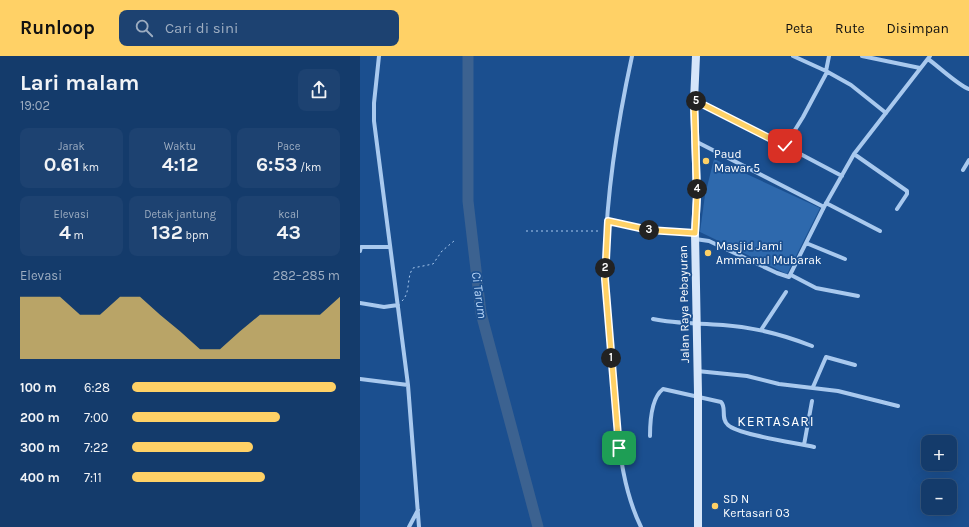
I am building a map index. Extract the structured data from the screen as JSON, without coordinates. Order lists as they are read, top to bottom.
{
  "streets": {
    "main road": ["Jalan Raya Pebayuran"]
  },
  "districts": ["KERTASARI"],
  "water": ["Ci Tarum"],
  "places": ["Paud Mawar 5", "Masjid Jami Ammanul Mubarak", "SD N Kertasari 03"],
  "page": {
    "header": "Runloop",
    "search": "Cari di sini",
    "nav": ["Peta", "Rute", "Disimpan"],
    "heading": ["Lari malam", "19:02"],
    "pins": [
      "5",
      "4",
      "3",
      "2",
      "1"
    ],
    "stats": [
      ["Jarak", "0.61 km"],
      ["Waktu", "4:12"],
      ["Pace", "6:53 /km"],
      ["Elevasi", "4 m"],
      ["Detak jantung", "132 bpm"],
      ["kcal", "43"]
    ],
    "chart": ["Elevasi", "282–285 m"],
    "list": [
      {
        "name": "100 m",
        "note": "6:28"
      },
      {
        "name": "200 m",
        "note": "7:00"
      },
      {
        "name": "300 m",
        "note": "7:22"
      },
      {
        "name": "400 m",
        "note": "7:11"
      }
    ],
    "map_buttons": ["+", "−"]
  }
}
